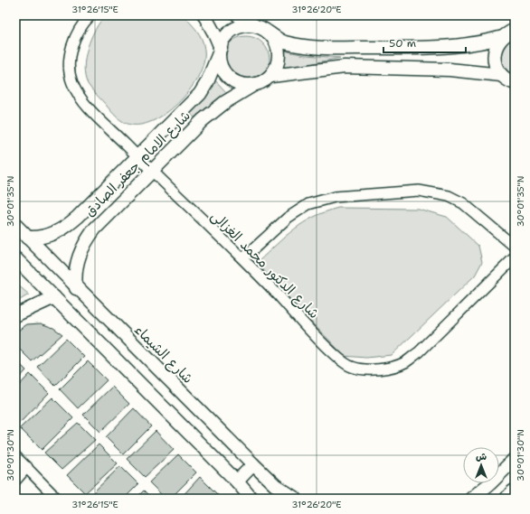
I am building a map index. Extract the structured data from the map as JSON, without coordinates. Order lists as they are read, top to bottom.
{
  "streets": {
    "street": ["شارع الامام جعفر الصادق", "شارع الدكتور محمد الغزالى", "شارع الشيماء"]
  },
  "crossings": [
    ["شارع الامام جعفر الصادق", "شارع الدكتور محمد الغزالى"],
    ["شارع الامام جعفر الصادق", "شارع الشيماء"]
  ],
  "scale_bar": "50 m",
  "north": "top",
  "coordinates": [
    "31°26'15\"E",
    "31°26'20\"E",
    "30°01'35\"N",
    "30°01'30\"N"
  ]
}
